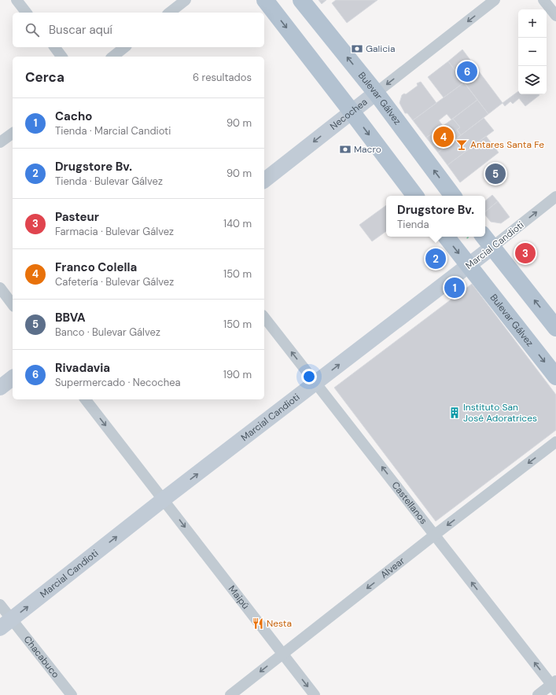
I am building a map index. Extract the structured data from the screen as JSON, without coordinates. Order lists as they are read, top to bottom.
{
  "streets": {
    "main road": ["Bulevar Gálvez", "Necochea", "Marcial Candioti"],
    "street": [
      "Castellanos",
      "Alvear",
      "Maipú",
      "Chacabuco"
    ]
  },
  "crossings": [
    ["Bulevar Gálvez", "Necochea"],
    ["Bulevar Gálvez", "Marcial Candioti"],
    ["Marcial Candioti", "Castellanos"],
    ["Marcial Candioti", "Maipú"],
    ["Marcial Candioti", "Chacabuco"],
    ["Castellanos", "Alvear"],
    ["Alvear", "Maipú"]
  ],
  "one_way": [
    "Necochea",
    "Marcial Candioti",
    "Castellanos",
    "Alvear",
    "Maipú"
  ],
  "places": {
    "bank": ["Galicia", "Macro"],
    "bar": ["Antares Santa Fe"],
    "building": ["Instituto San José Adoratrices"],
    "restaurant": ["Nesta"]
  },
  "page": {
    "map_buttons": ["+", "−"],
    "search": "Buscar aquí",
    "heading": ["Cerca", "6 resultados"],
    "pins": [
      "6",
      "4",
      "5",
      "3",
      "2",
      "1"
    ],
    "list": [
      {
        "mark": "1",
        "name": "Cacho",
        "note": "Tienda · Marcial Candioti",
        "value": "90 m"
      },
      {
        "mark": "2",
        "name": "Drugstore Bv.",
        "note": "Tienda · Bulevar Gálvez",
        "value": "90 m"
      },
      {
        "mark": "3",
        "name": "Pasteur",
        "note": "Farmacia · Bulevar Gálvez",
        "value": "140 m"
      },
      {
        "mark": "4",
        "name": "Franco Colella",
        "note": "Cafetería · Bulevar Gálvez",
        "value": "150 m"
      },
      {
        "mark": "5",
        "name": "BBVA",
        "note": "Banco · Bulevar Gálvez",
        "value": "150 m"
      },
      {
        "mark": "6",
        "name": "Rivadavia",
        "note": "Supermercado · Necochea",
        "value": "190 m"
      }
    ],
    "popup": ["Drugstore Bv.", "Tienda"]
  }
}
